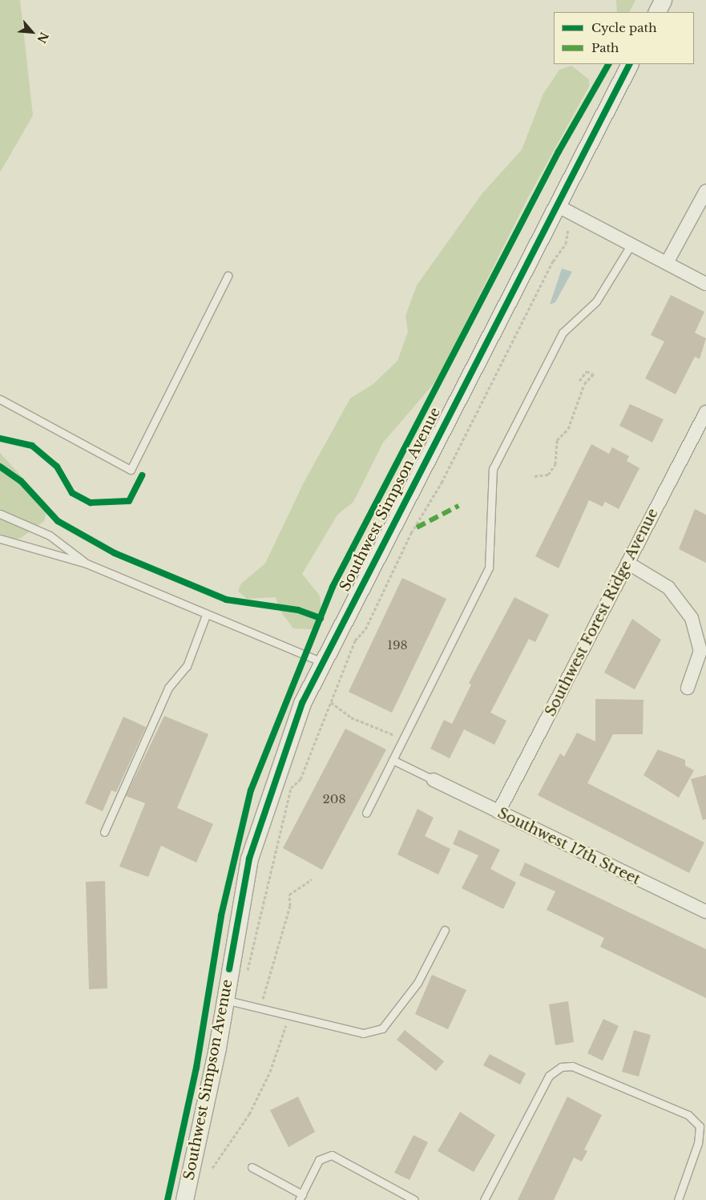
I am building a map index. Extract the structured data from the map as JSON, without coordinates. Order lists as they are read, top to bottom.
{
  "streets": {
    "street": ["Southwest Simpson Avenue", "Southwest Forest Ridge Avenue", "Southwest 17th Street"]
  },
  "crossings": [
    ["Southwest Forest Ridge Avenue", "Southwest 17th Street"]
  ],
  "house_numbers": ["198", "208"],
  "legend": ["Cycle path", "Path"],
  "north": "bottom right"
}
